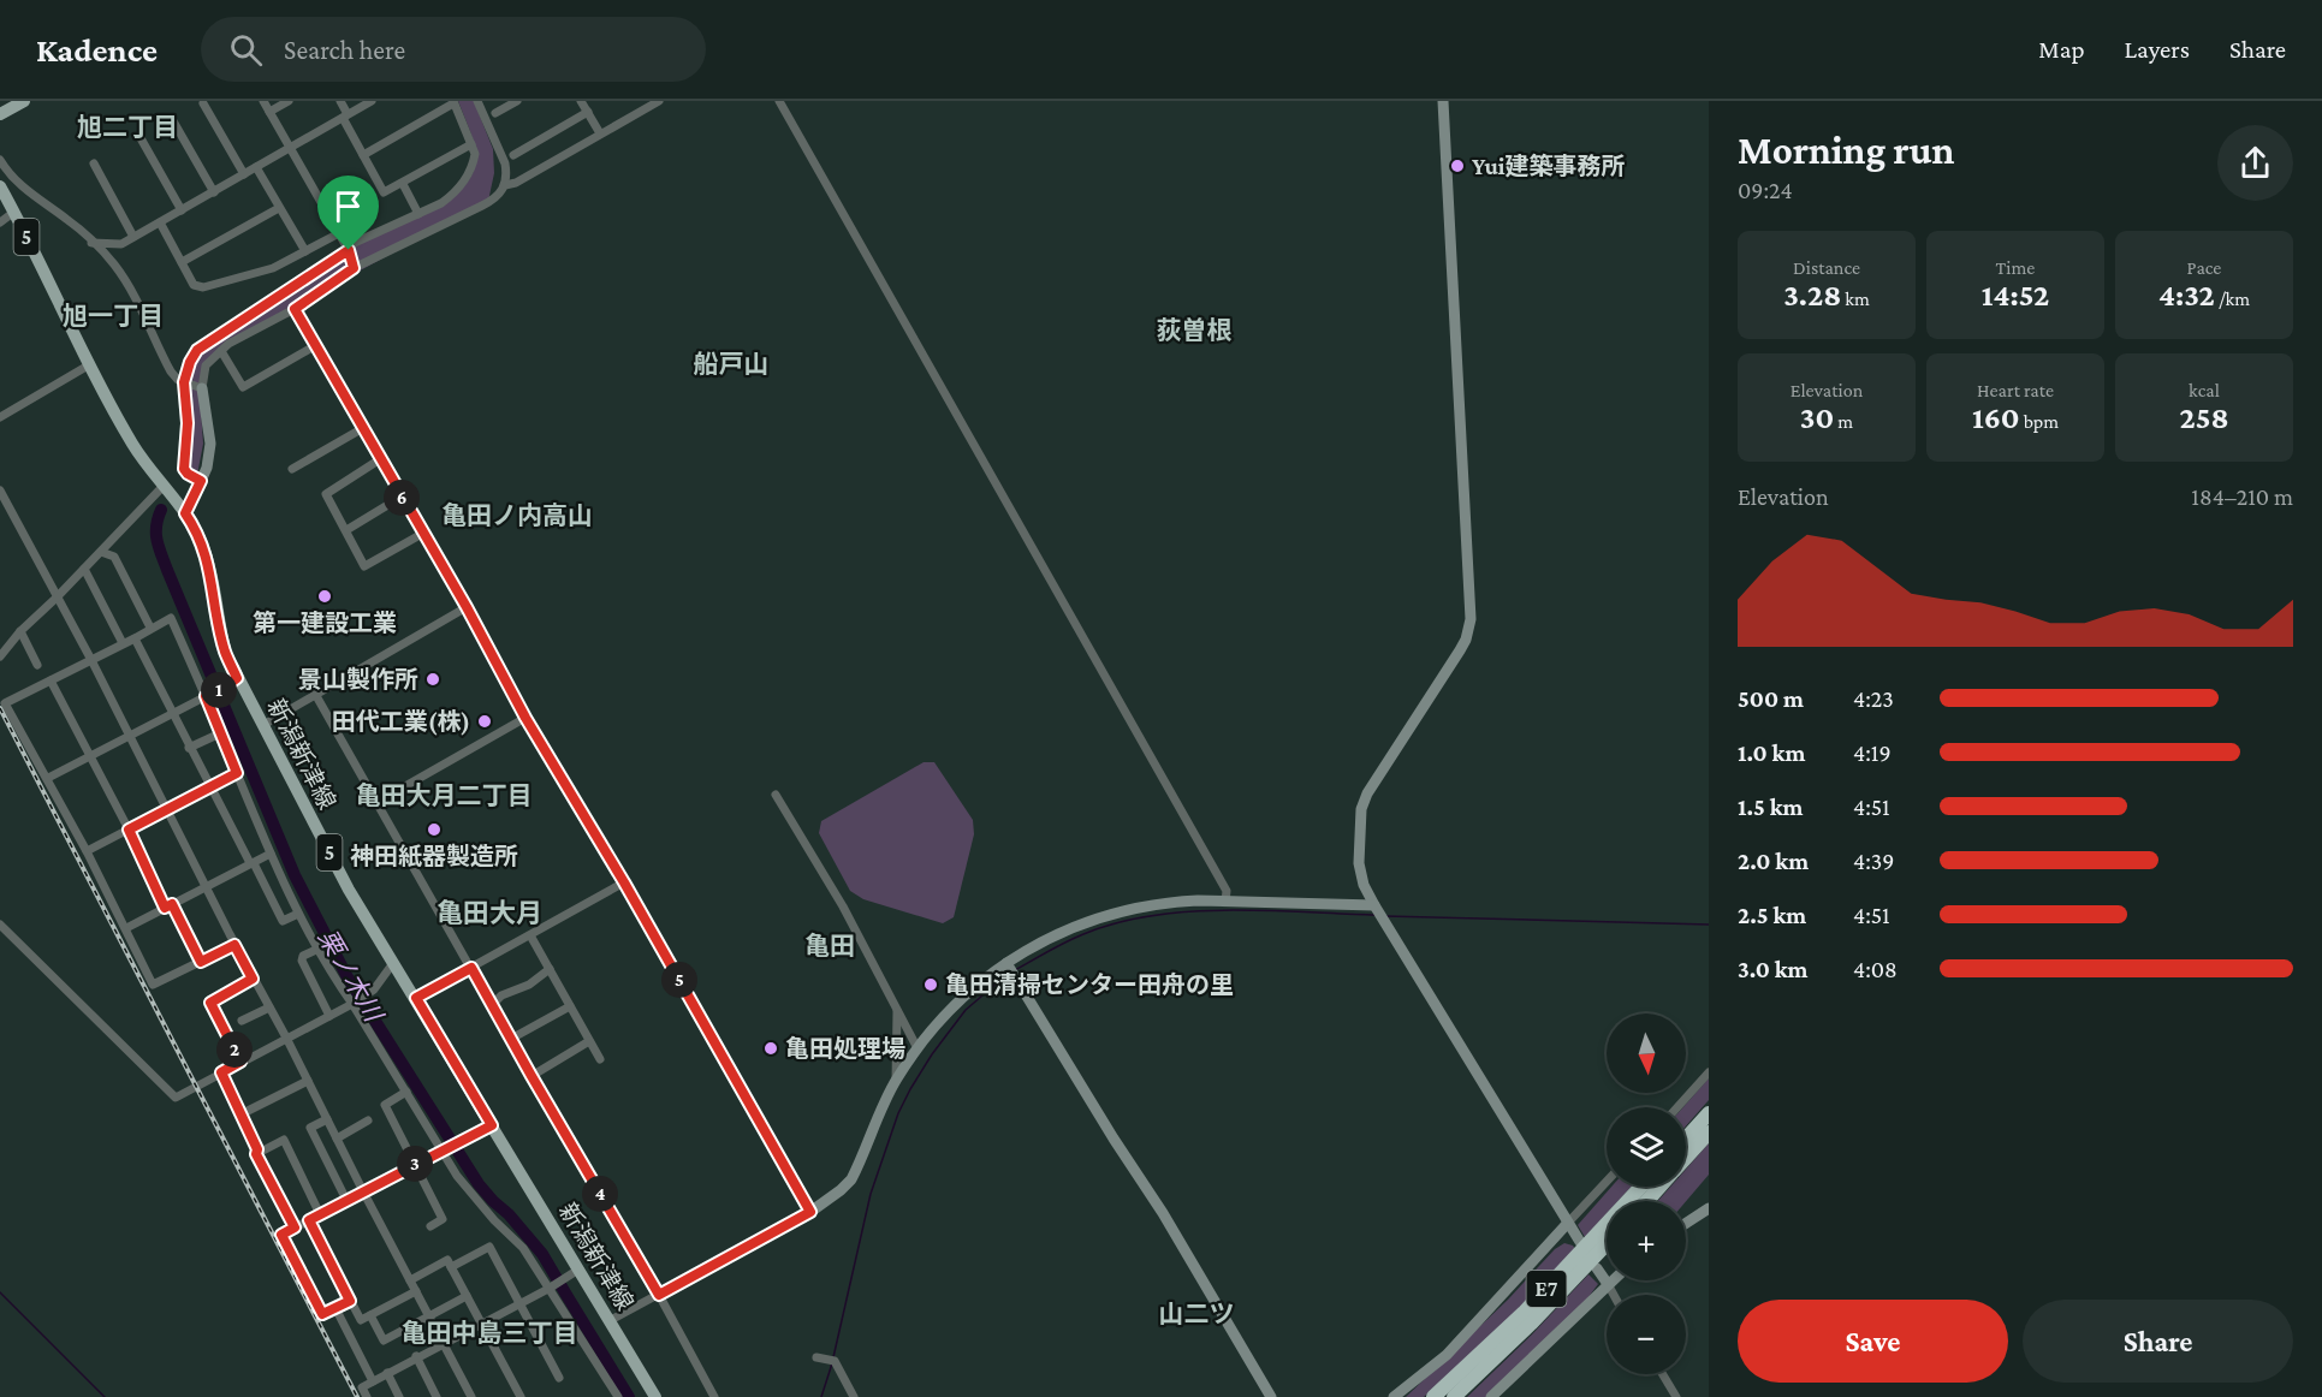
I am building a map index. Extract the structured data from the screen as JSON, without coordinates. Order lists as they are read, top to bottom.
{
  "streets": {
    "highway": ["E7"],
    "main road": ["5", "新潟新津線"]
  },
  "districts": [
    "旭二丁目",
    "旭一丁目",
    "荻曽根",
    "船戸山",
    "亀田ノ内高山",
    "亀田大月二丁目",
    "亀田大月",
    "亀田",
    "山二ツ",
    "亀田中島三丁目"
  ],
  "water": ["栗ノ木川"],
  "places": [
    "Yui建築事務所",
    "第一建設工業",
    "景山製作所",
    "田代工業(株)",
    "神田紙器製造所",
    "亀田清掃センター田舟の里",
    "亀田処理場"
  ],
  "north": "bottom",
  "page": {
    "header": "Kadence",
    "search": "Search here",
    "nav": ["Map", "Layers", "Share"],
    "heading": ["Morning run", "09:24"],
    "stats": [
      ["Distance", "3.28 km"],
      ["Time", "14:52"],
      ["Pace", "4:32 /km"],
      ["Elevation", "30 m"],
      ["Heart rate", "160 bpm"],
      ["kcal", "258"]
    ],
    "chart": ["Elevation", "184–210 m"],
    "pins": [
      "6",
      "1",
      "5",
      "2",
      "3",
      "4"
    ],
    "list": [
      {
        "name": "500 m",
        "note": "4:23"
      },
      {
        "name": "1.0 km",
        "note": "4:19"
      },
      {
        "name": "1.5 km",
        "note": "4:51"
      },
      {
        "name": "2.0 km",
        "note": "4:39"
      },
      {
        "name": "2.5 km",
        "note": "4:51"
      },
      {
        "name": "3.0 km",
        "note": "4:08"
      }
    ],
    "map_buttons": ["+", "−"],
    "buttons": ["Save", "Share"]
  }
}
